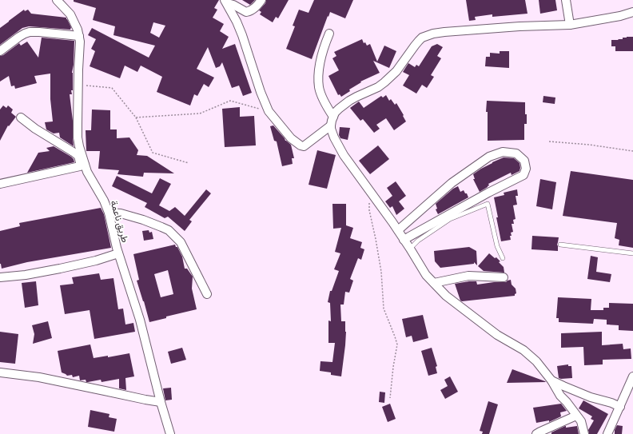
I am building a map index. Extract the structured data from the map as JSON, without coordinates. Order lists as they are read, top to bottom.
{
  "streets": {
    "street": ["طريق ناعمة"]
  }
}
